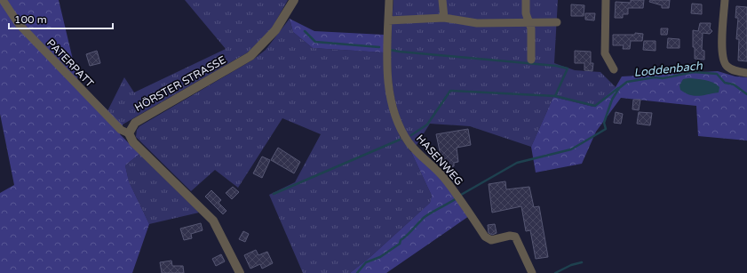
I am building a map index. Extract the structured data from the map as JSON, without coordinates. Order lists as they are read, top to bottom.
{
  "streets": {
    "street": ["PATERPATT", "HÖRSTER STRASSE", "HASENWEG"]
  },
  "crossings": [
    ["PATERPATT", "HÖRSTER STRASSE"]
  ],
  "water": ["Loddenbach"],
  "scale_bar": "100 m"
}
